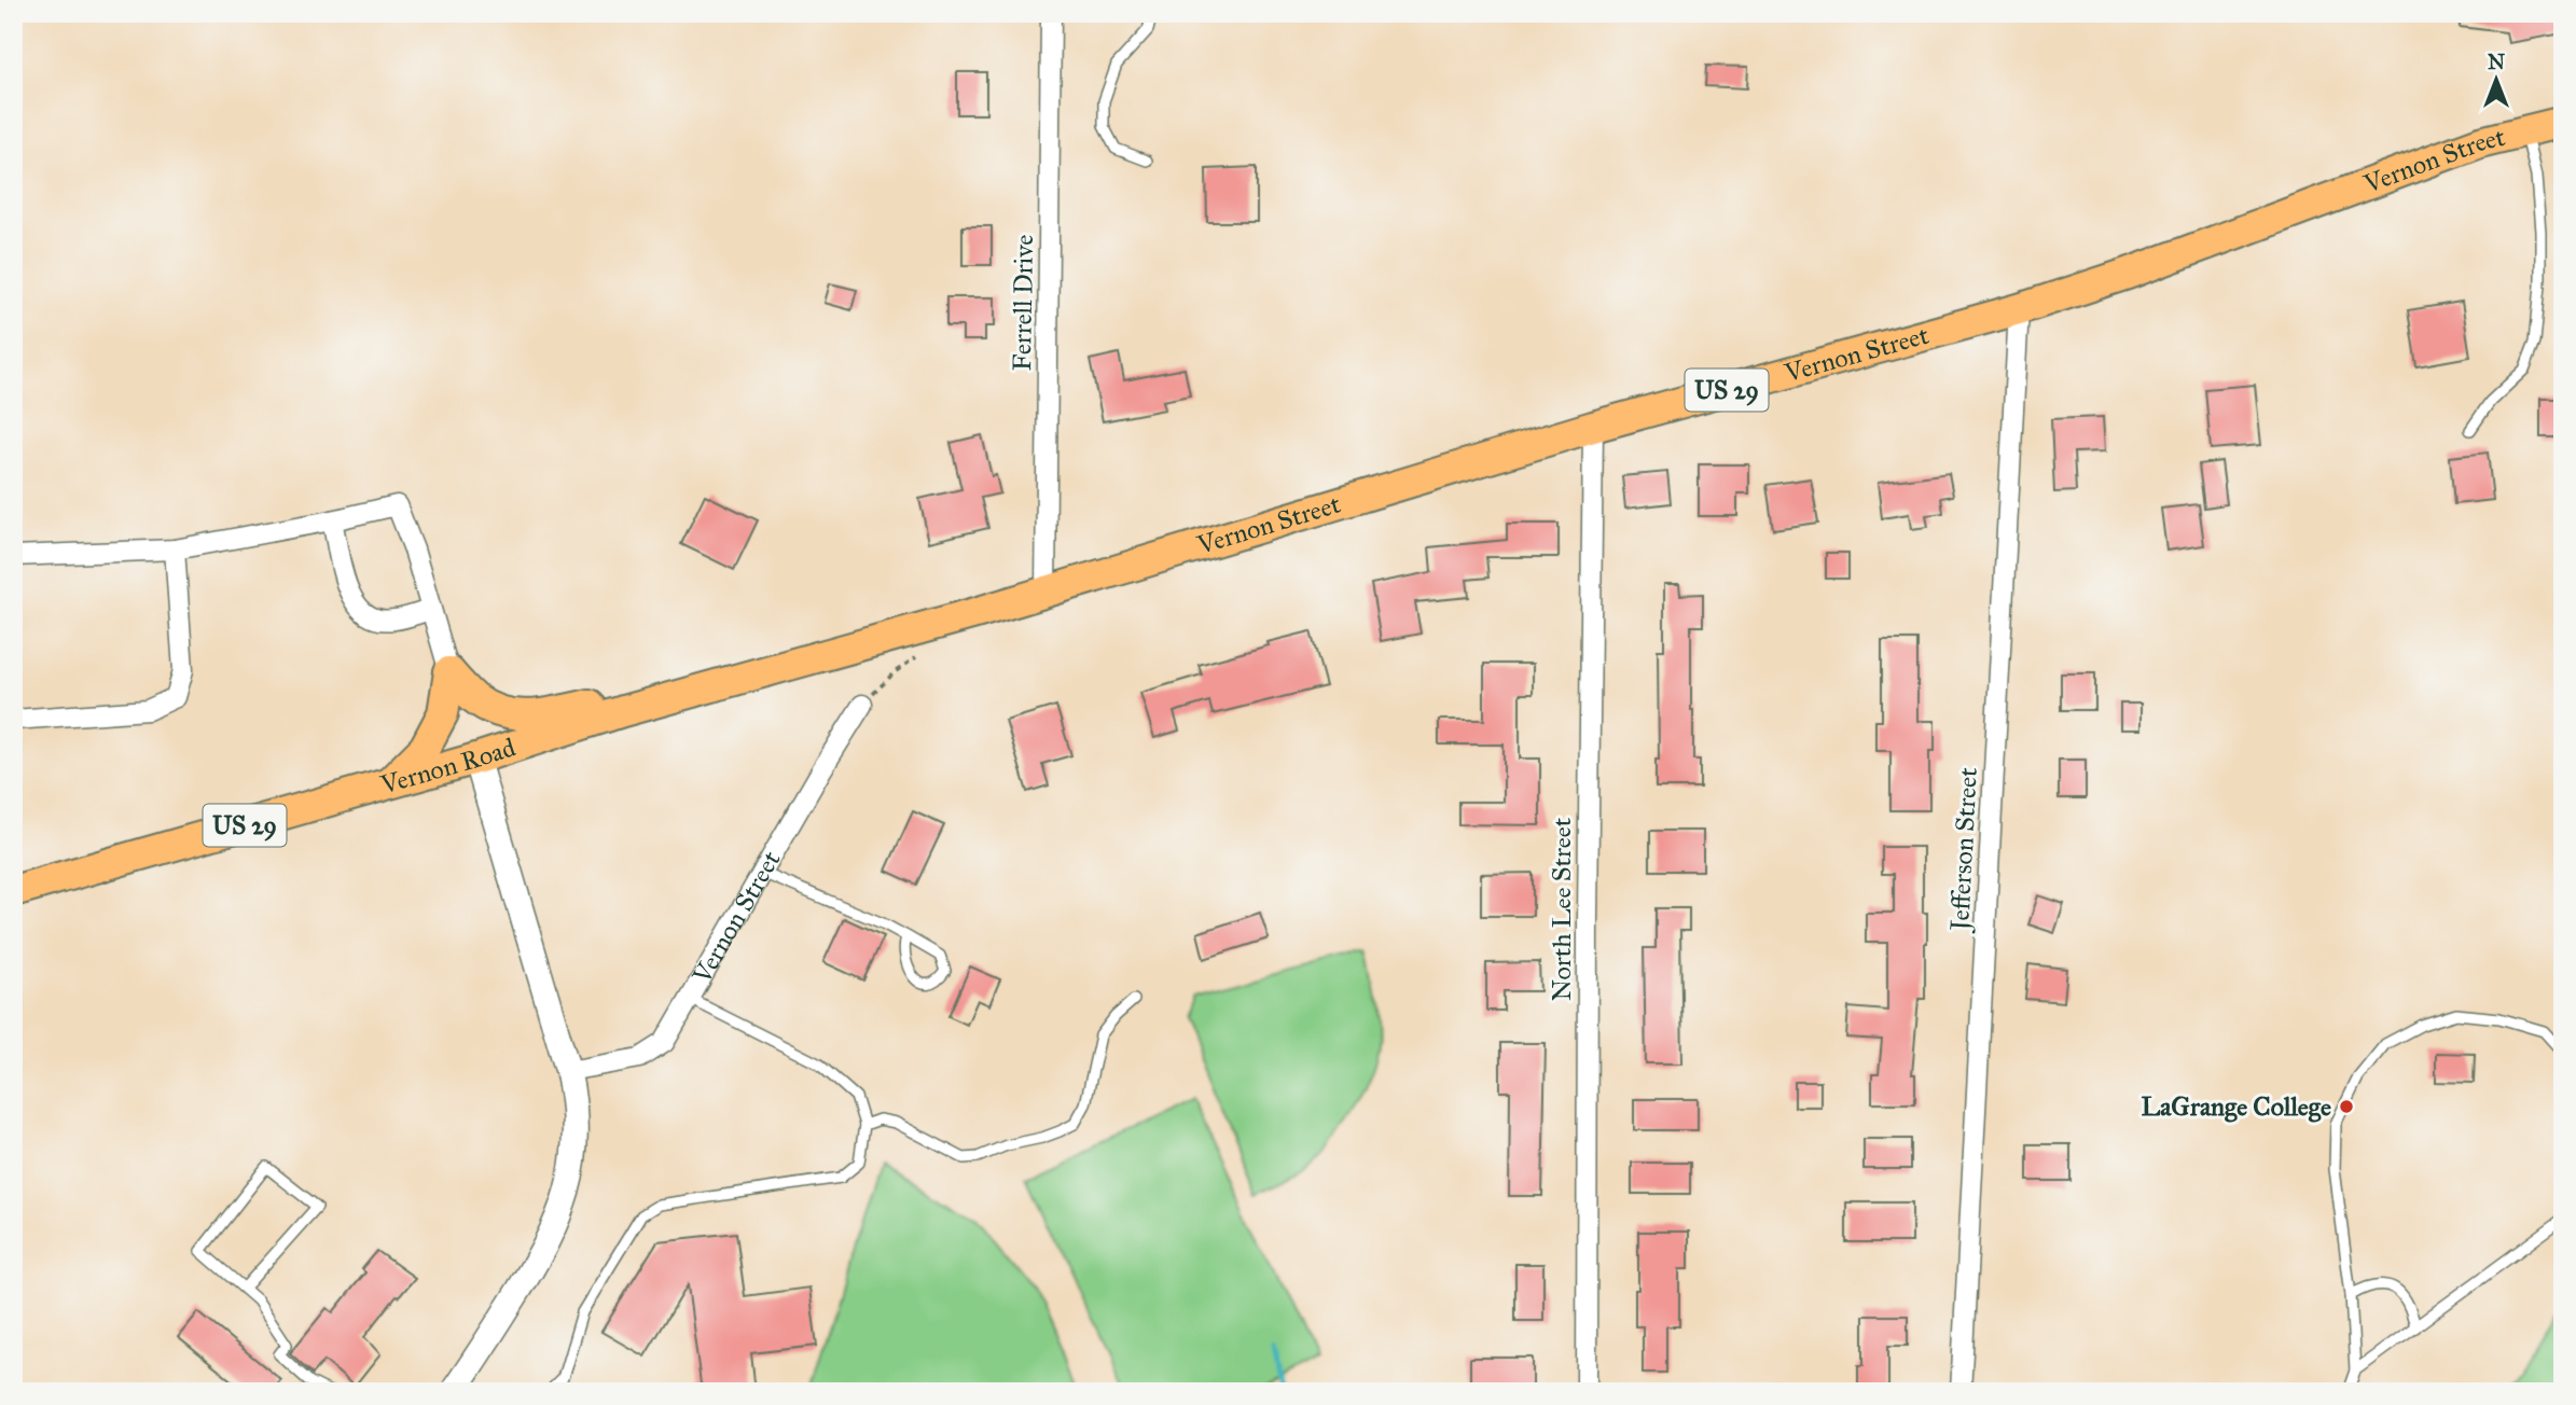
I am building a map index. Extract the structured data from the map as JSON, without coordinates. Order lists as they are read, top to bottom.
{
  "streets": {
    "main road": ["Vernon Street", "US 29", "Vernon Road"],
    "street": ["Ferrell Drive", "Jefferson Street", "North Lee Street"]
  },
  "crossings": [
    ["Vernon Street", "Ferrell Drive"],
    ["Vernon Street", "Vernon Road"],
    ["Vernon Street", "Jefferson Street"],
    ["Vernon Street", "North Lee Street"]
  ],
  "places": ["LaGrange College"],
  "north": "top"
}
